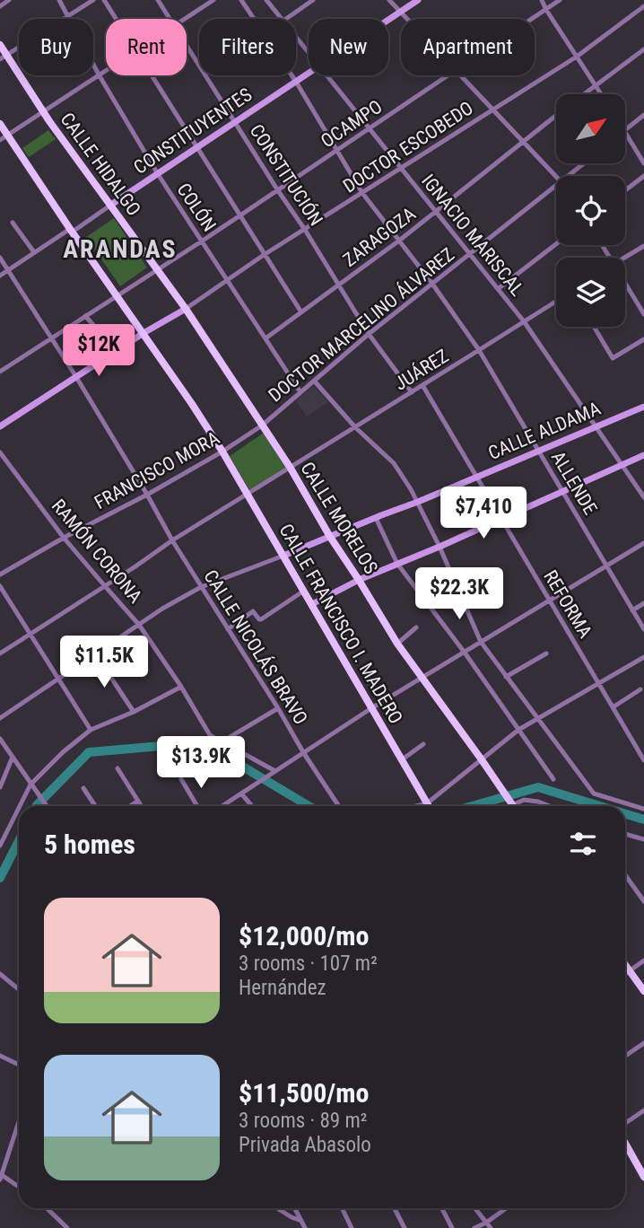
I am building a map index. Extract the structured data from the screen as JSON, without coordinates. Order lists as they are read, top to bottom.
{
  "streets": {
    "main road": [
      "CONSTITUYENTES",
      "CALLE HIDALGO",
      "CALLE ALDAMA",
      "CALLE MORELOS",
      "CALLE FRANCISCO I. MADERO"
    ],
    "street": [
      "OCAMPO",
      "DOCTOR ESCOBEDO",
      "CONSTITUCIÓN",
      "COLÓN",
      "IGNACIO MARISCAL",
      "ZARAGOZA",
      "DOCTOR MARCELINO ÁLVAREZ",
      "JUÁREZ",
      "FRANCISCO MORA",
      "ALLENDE",
      "RAMÓN CORONA",
      "REFORMA",
      "CALLE NICOLÁS BRAVO"
    ]
  },
  "crossings": [
    ["OCAMPO", "CALLE HIDALGO"],
    ["OCAMPO", "CONSTITUCIÓN"],
    ["OCAMPO", "COLÓN"],
    ["OCAMPO", "IGNACIO MARISCAL"],
    ["OCAMPO", "ALLENDE"],
    ["OCAMPO", "CALLE FRANCISCO I. MADERO"],
    ["OCAMPO", "CALLE NICOLÁS BRAVO"],
    ["CONSTITUYENTES", "CALLE HIDALGO"],
    ["CONSTITUYENTES", "CONSTITUCIÓN"],
    ["CONSTITUYENTES", "COLÓN"],
    ["CONSTITUYENTES", "ALLENDE"],
    ["DOCTOR ESCOBEDO", "CALLE HIDALGO"],
    ["DOCTOR ESCOBEDO", "CONSTITUCIÓN"],
    ["DOCTOR ESCOBEDO", "COLÓN"],
    ["DOCTOR ESCOBEDO", "IGNACIO MARISCAL"],
    ["DOCTOR ESCOBEDO", "ALLENDE"],
    ["CALLE HIDALGO", "DOCTOR MARCELINO ÁLVAREZ"],
    ["CALLE HIDALGO", "FRANCISCO MORA"],
    ["CALLE HIDALGO", "CALLE MORELOS"],
    ["CONSTITUCIÓN", "ZARAGOZA"],
    ["CONSTITUCIÓN", "DOCTOR MARCELINO ÁLVAREZ"],
    ["CONSTITUCIÓN", "JUÁREZ"],
    ["COLÓN", "ZARAGOZA"],
    ["COLÓN", "DOCTOR MARCELINO ÁLVAREZ"],
    ["IGNACIO MARISCAL", "ZARAGOZA"],
    ["IGNACIO MARISCAL", "DOCTOR MARCELINO ÁLVAREZ"],
    ["IGNACIO MARISCAL", "JUÁREZ"],
    ["IGNACIO MARISCAL", "CALLE ALDAMA"],
    ["ZARAGOZA", "ALLENDE"],
    ["DOCTOR MARCELINO ÁLVAREZ", "FRANCISCO MORA"],
    ["DOCTOR MARCELINO ÁLVAREZ", "ALLENDE"],
    ["DOCTOR MARCELINO ÁLVAREZ", "CALLE MORELOS"],
    ["JUÁREZ", "ALLENDE"],
    ["JUÁREZ", "CALLE MORELOS"],
    ["JUÁREZ", "RAMÓN CORONA"],
    ["JUÁREZ", "REFORMA"],
    ["JUÁREZ", "CALLE FRANCISCO I. MADERO"],
    ["JUÁREZ", "CALLE NICOLÁS BRAVO"],
    ["CALLE ALDAMA", "ALLENDE"],
    ["CALLE ALDAMA", "CALLE MORELOS"],
    ["CALLE ALDAMA", "REFORMA"],
    ["CALLE ALDAMA", "CALLE FRANCISCO I. MADERO"],
    ["FRANCISCO MORA", "CALLE MORELOS"],
    ["FRANCISCO MORA", "RAMÓN CORONA"],
    ["FRANCISCO MORA", "CALLE FRANCISCO I. MADERO"],
    ["FRANCISCO MORA", "CALLE NICOLÁS BRAVO"]
  ],
  "districts": ["ARANDAS"],
  "north": "top right",
  "page": {
    "chip": [
      "Buy",
      "Rent",
      "Filters",
      "New",
      "Apartment"
    ],
    "price": [
      "$12K",
      "$7,410",
      "$22.3K",
      "$11.5K",
      "$13.9K"
    ],
    "heading": "5 homes",
    "list": [
      {
        "name": "$12,000/mo",
        "note": "3 rooms · 107 m² · Hernández"
      },
      {
        "name": "$11,500/mo",
        "note": "3 rooms · 89 m² · Privada Abasolo"
      }
    ]
  }
}
